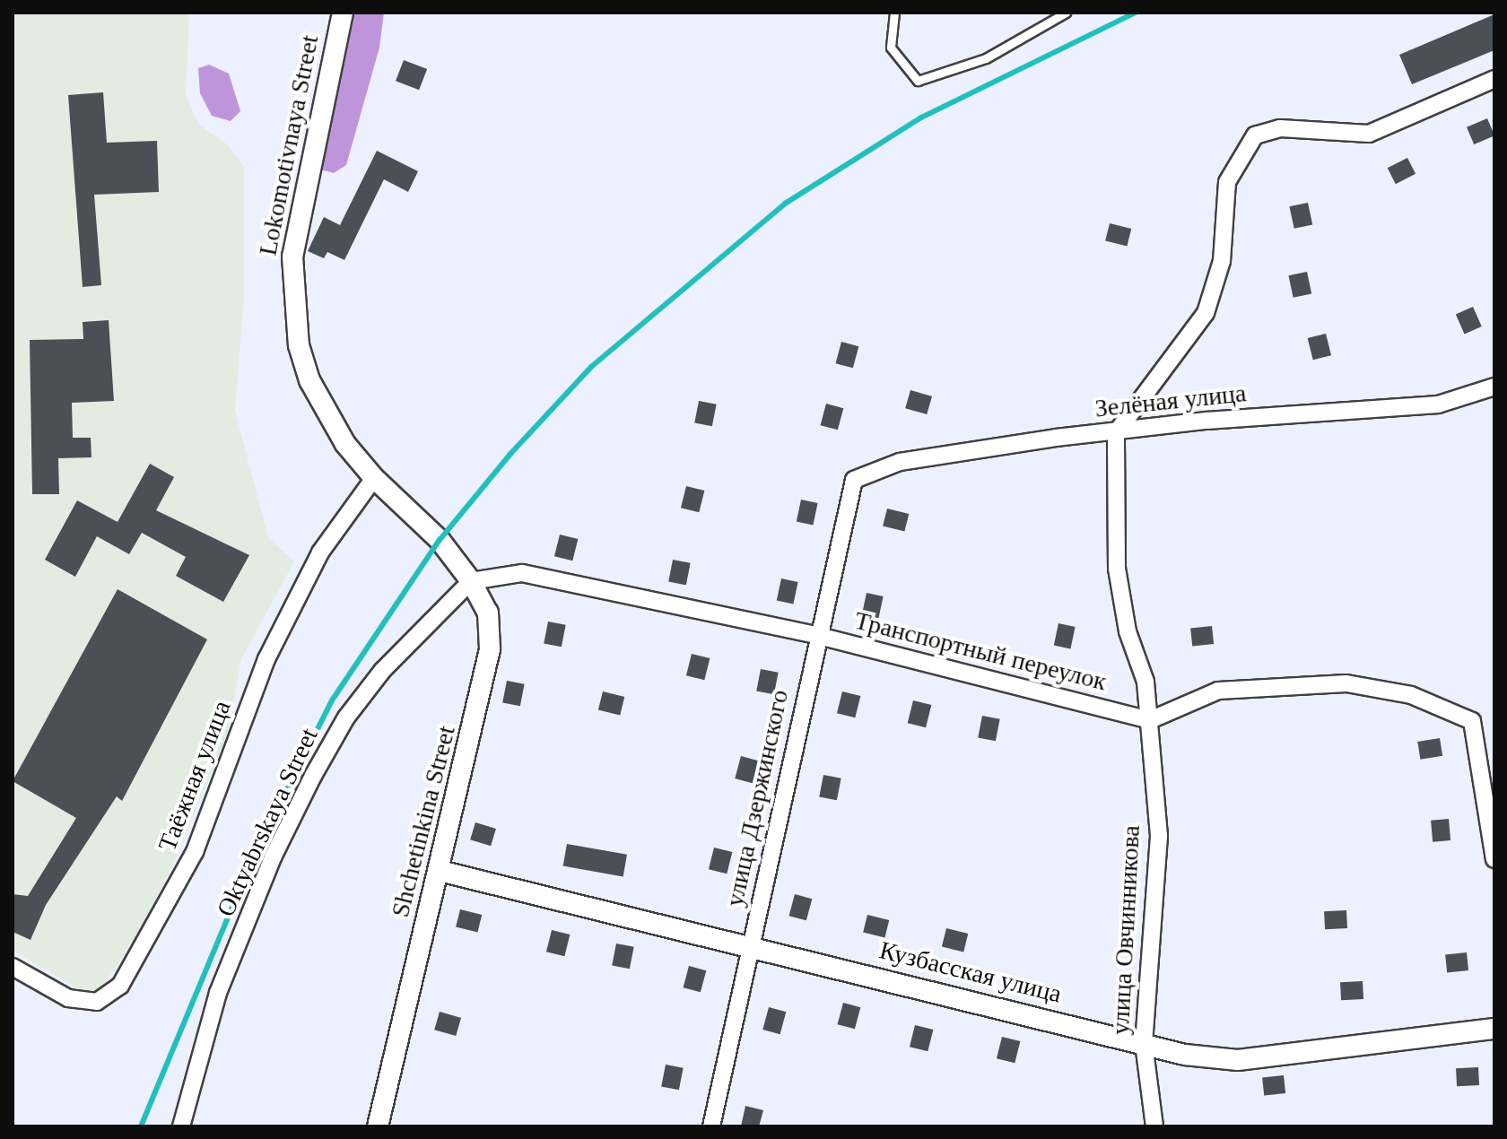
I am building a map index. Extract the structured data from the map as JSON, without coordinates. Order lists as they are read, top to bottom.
{
  "streets": {
    "street": [
      "Lokomotivnaya Street",
      "Зелёная улица",
      "Транспортный переулок",
      "Таёжная улица",
      "улица Дзержинского",
      "Shchetinkina Street",
      "Oktyabrskaya Street",
      "улица Овчинникова",
      "Кузбасская улица"
    ]
  },
  "crossings": [
    ["Lokomotivnaya Street", "Таёжная улица"],
    ["Lokomotivnaya Street", "Shchetinkina Street"],
    ["Зелёная улица", "улица Дзержинского"],
    ["Зелёная улица", "улица Овчинникова"],
    ["Транспортный переулок", "улица Дзержинского"],
    ["Транспортный переулок", "Shchetinkina Street"],
    ["Транспортный переулок", "Oktyabrskaya Street"],
    ["Транспортный переулок", "улица Овчинникова"],
    ["улица Дзержинского", "Кузбасская улица"],
    ["Shchetinkina Street", "Oktyabrskaya Street"],
    ["Shchetinkina Street", "Кузбасская улица"],
    ["улица Овчинникова", "Кузбасская улица"]
  ]
}
